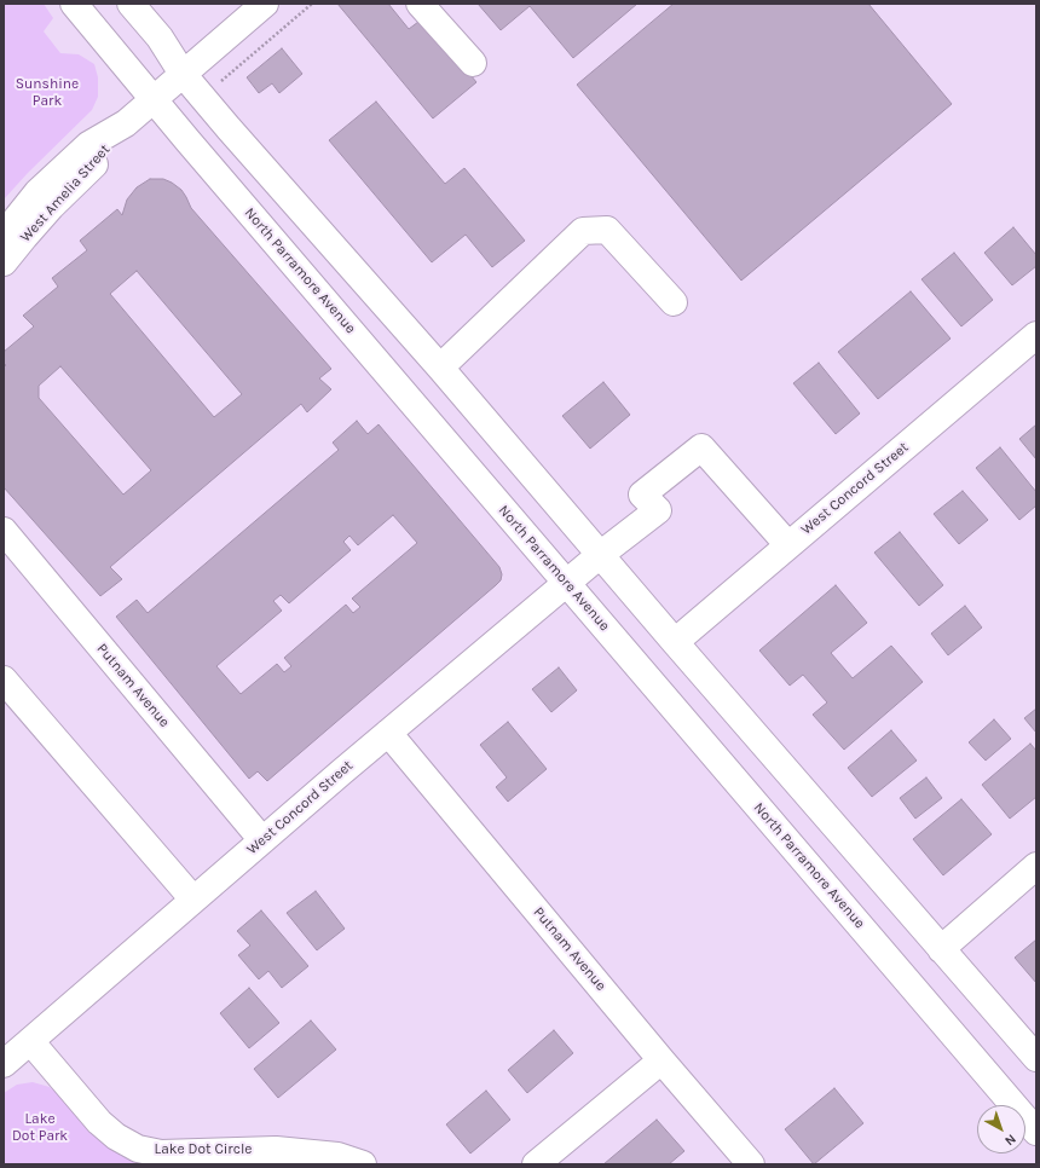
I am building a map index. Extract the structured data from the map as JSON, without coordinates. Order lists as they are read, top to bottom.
{
  "streets": {
    "street": [
      "West Amelia Street",
      "North Parramore Avenue",
      "West Concord Street",
      "Putnam Avenue",
      "Lake Dot Circle"
    ]
  },
  "crossings": [
    ["West Amelia Street", "North Parramore Avenue"],
    ["North Parramore Avenue", "West Concord Street"],
    ["West Concord Street", "Putnam Avenue"],
    ["West Concord Street", "Lake Dot Circle"]
  ],
  "parks": ["Sunshine Park", "Lake Dot Park"],
  "north": "bottom right"
}
